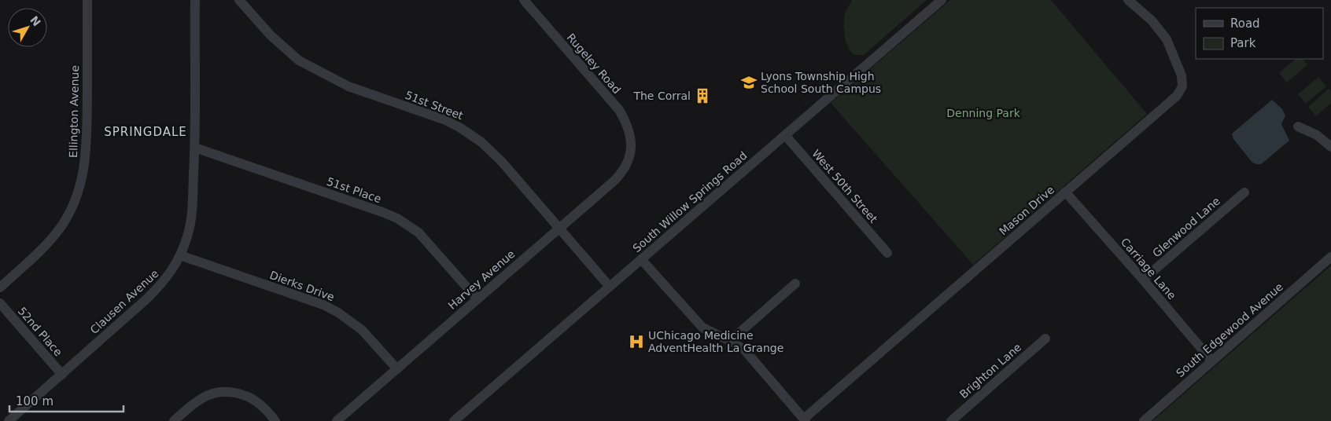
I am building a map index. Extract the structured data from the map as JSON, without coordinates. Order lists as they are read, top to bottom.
{
  "streets": {
    "street": [
      "Rugeley Road",
      "51st Street",
      "Ellington Avenue",
      "West 50th Street",
      "51st Place",
      "South Willow Springs Road",
      "Mason Drive",
      "Glenwood Lane",
      "Carriage Lane",
      "Harvey Avenue",
      "Dierks Drive",
      "Clausen Avenue",
      "South Edgewood Avenue",
      "52nd Place",
      "Brighton Lane"
    ]
  },
  "crossings": [
    ["Rugeley Road", "Harvey Avenue"],
    ["51st Street", "South Willow Springs Road"],
    ["51st Street", "Harvey Avenue"],
    ["West 50th Street", "South Willow Springs Road"],
    ["51st Place", "Harvey Avenue"],
    ["51st Place", "Clausen Avenue"],
    ["Mason Drive", "Carriage Lane"],
    ["Glenwood Lane", "Carriage Lane"],
    ["Carriage Lane", "South Edgewood Avenue"],
    ["Harvey Avenue", "Dierks Drive"],
    ["Dierks Drive", "Clausen Avenue"],
    ["Clausen Avenue", "52nd Place"]
  ],
  "districts": ["SPRINGDALE"],
  "parks": ["Denning Park"],
  "places": {
    "school or university": ["Lyons Township High School South Campus"],
    "building": ["The Corral"],
    "hospital": ["UChicago Medicine AdventHealth La Grange"]
  },
  "legend": ["Road", "Park"],
  "scale_bar": "100 m",
  "north": "top right"
}
